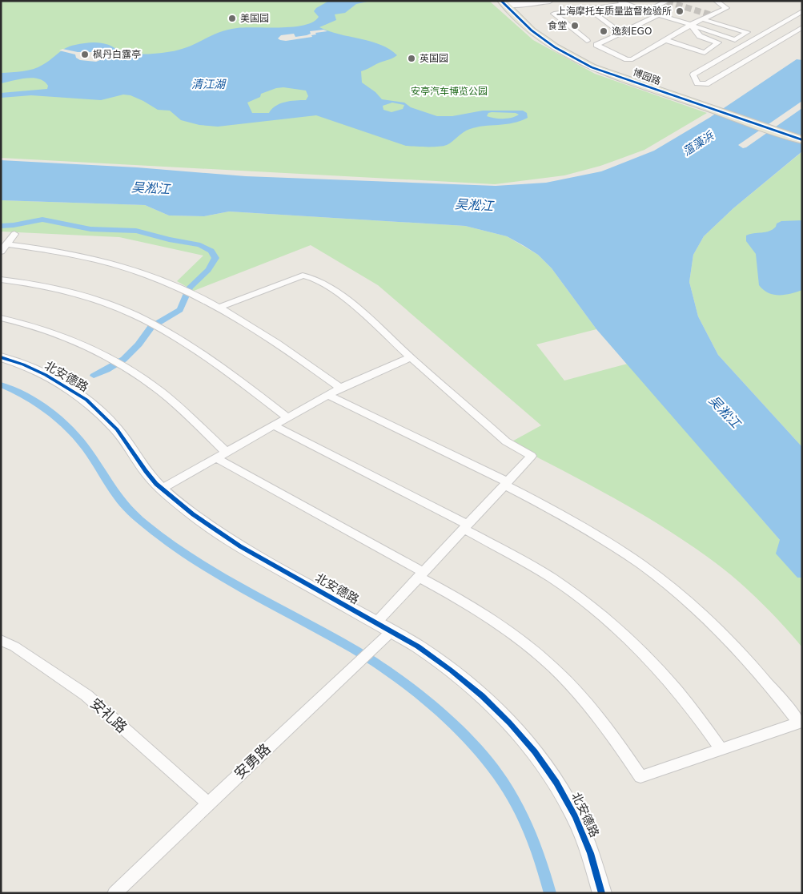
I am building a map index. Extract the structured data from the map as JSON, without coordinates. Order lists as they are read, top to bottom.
{
  "streets": {
    "main road": ["博园路"],
    "street": ["北安德路", "安礼路", "安勇路"]
  },
  "crossings": [
    ["北安德路", "安勇路"],
    ["安礼路", "安勇路"]
  ],
  "water": ["清江湖", "蕰藻浜", "吴淞江"],
  "parks": ["安亭汽车博览公园"],
  "places": [
    "上海摩托车质量监督检验所",
    "美国园",
    "食堂",
    "逸刻EGO",
    "枫丹白露亭",
    "英国园"
  ]
}
